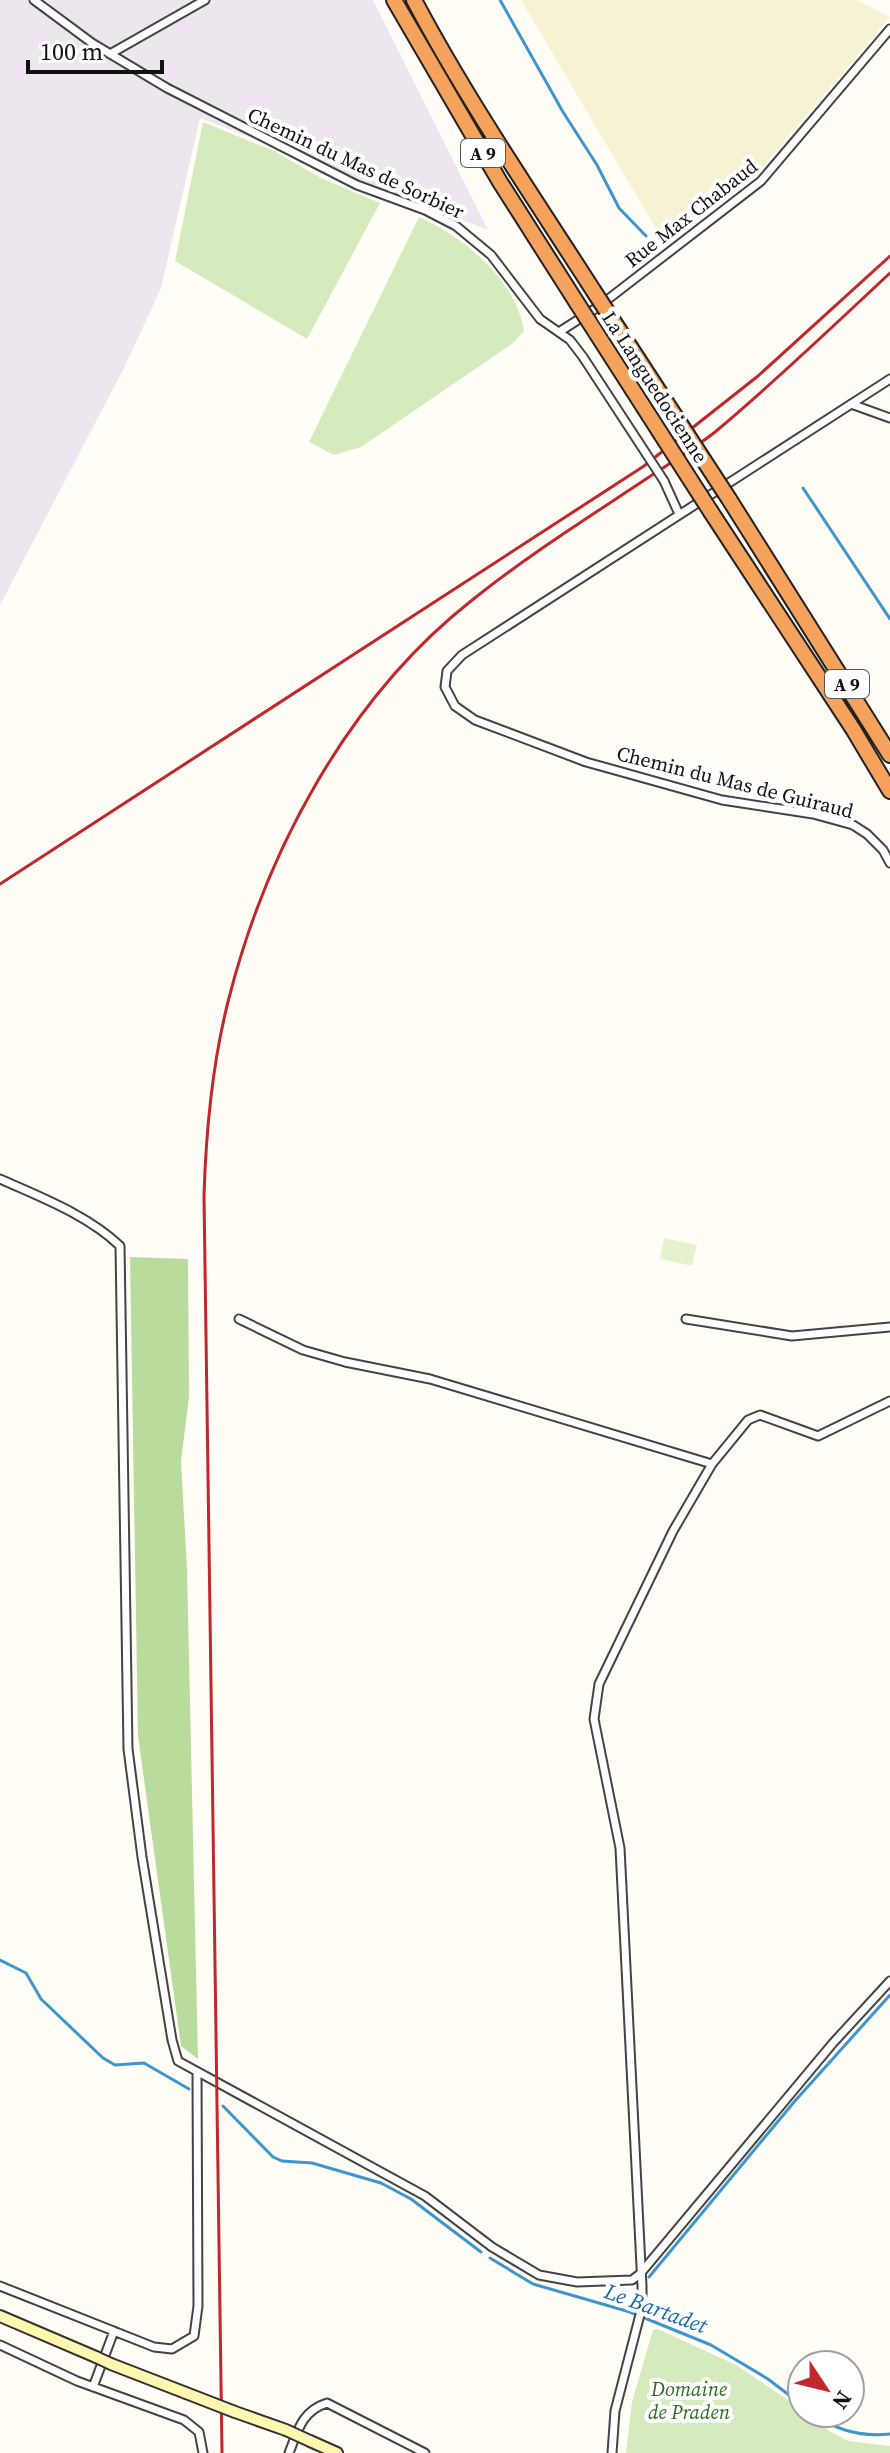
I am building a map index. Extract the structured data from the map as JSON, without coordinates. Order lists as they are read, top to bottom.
{
  "streets": {
    "highway": ["A 9", "La Languedocienne"],
    "street": ["Chemin du Mas de Sorbier", "Rue Max Chabaud", "Chemin du Mas de Guiraud"]
  },
  "crossings": [
    ["Chemin du Mas de Sorbier", "Rue Max Chabaud"],
    ["Chemin du Mas de Sorbier", "Chemin du Mas de Guiraud"]
  ],
  "water": ["Le Bartadet"],
  "parks": ["Domaine de Praden"],
  "scale_bar": "100 m",
  "north": "bottom right"
}
